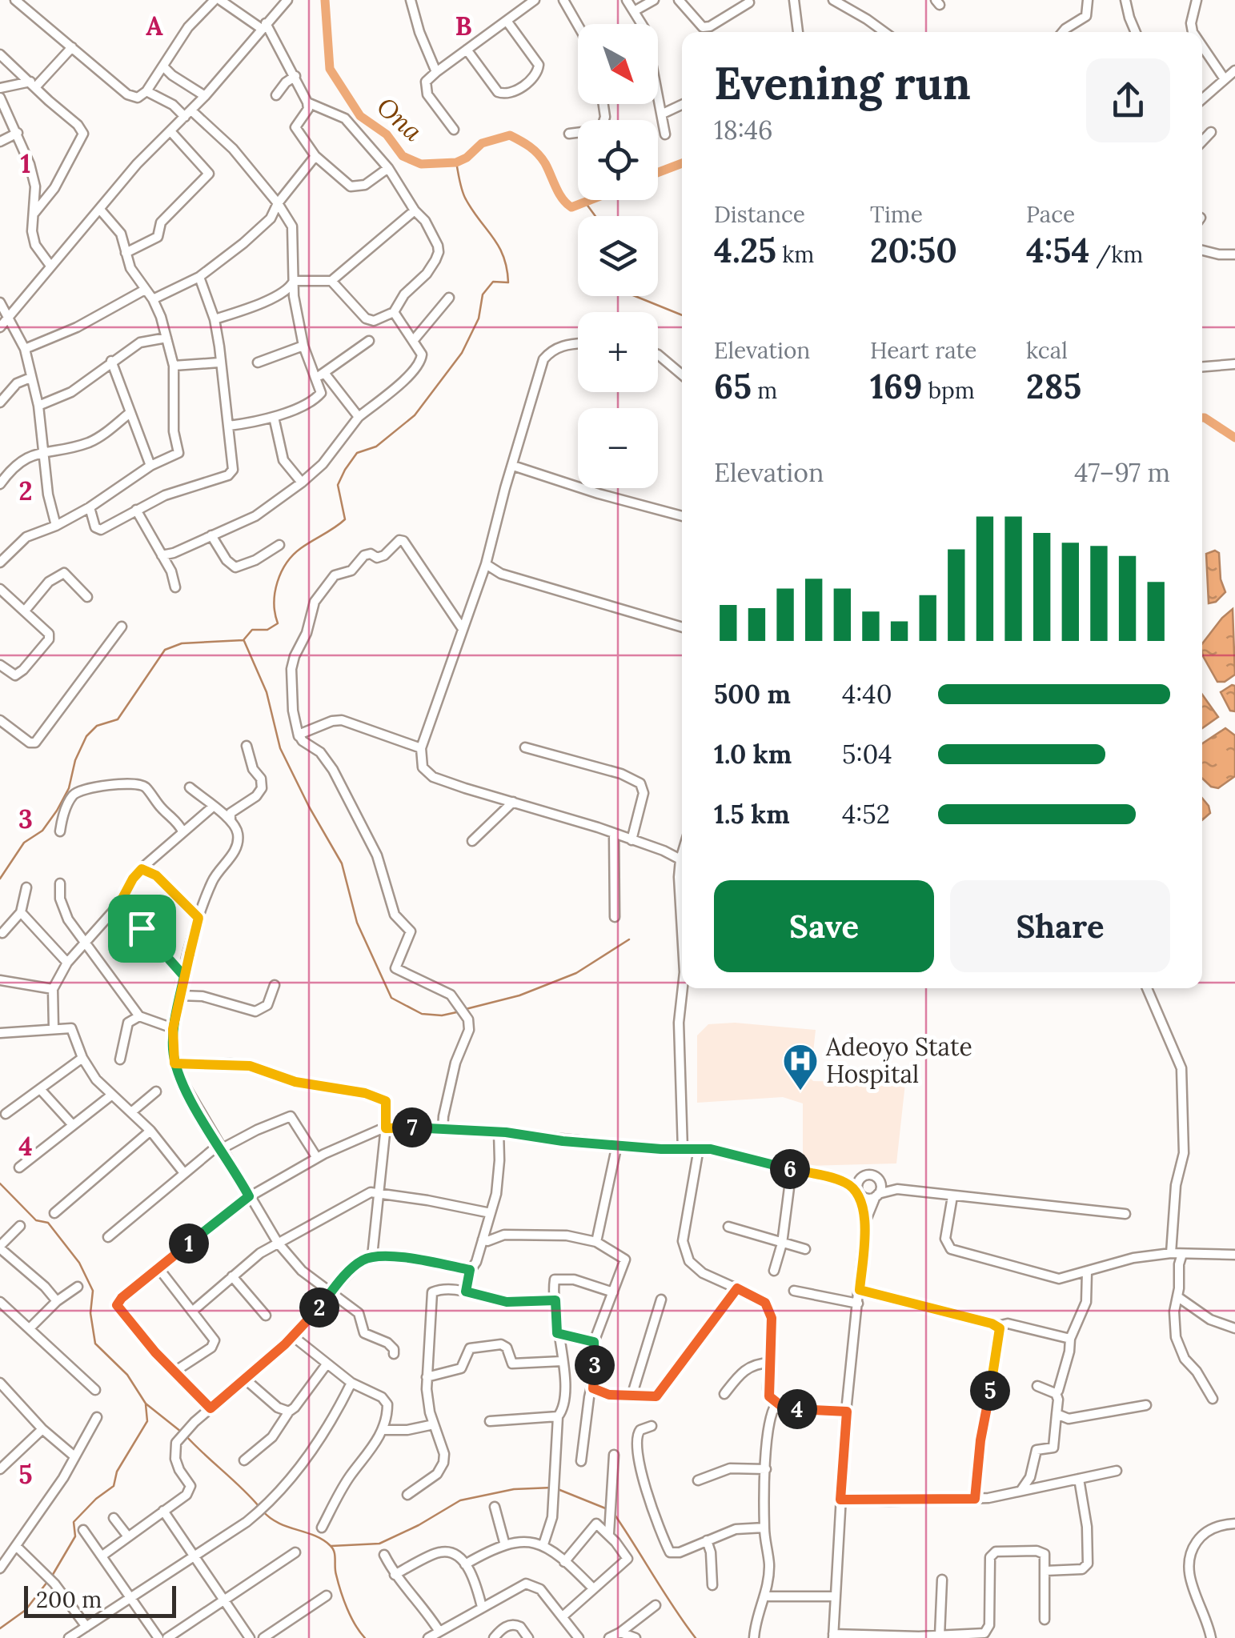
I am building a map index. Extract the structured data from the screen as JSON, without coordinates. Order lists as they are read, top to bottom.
{
  "water": ["Ona"],
  "places": {
    "hospital": ["Adeoyo State Hospital"]
  },
  "scale_bar": "200 m",
  "north": "bottom right",
  "page": {
    "map_buttons": ["+", "−"],
    "heading": ["Evening run", "18:46"],
    "stats": [
      ["Distance", "4.25 km"],
      ["Time", "20:50"],
      ["Pace", "4:54 /km"],
      ["Elevation", "65 m"],
      ["Heart rate", "169 bpm"],
      ["kcal", "285"]
    ],
    "chart": ["Elevation", "47–97 m"],
    "list": [
      {
        "name": "500 m",
        "note": "4:40"
      },
      {
        "name": "1.0 km",
        "note": "5:04"
      },
      {
        "name": "1.5 km",
        "note": "4:52"
      }
    ],
    "buttons": ["Save", "Share"],
    "pins": [
      "7",
      "6",
      "1",
      "2",
      "3",
      "5",
      "4"
    ],
    "scale": "200 m"
  },
  "grid": {
    "columns": ["A", "B"],
    "rows": [
      "1",
      "2",
      "3",
      "4",
      "5"
    ]
  }
}
